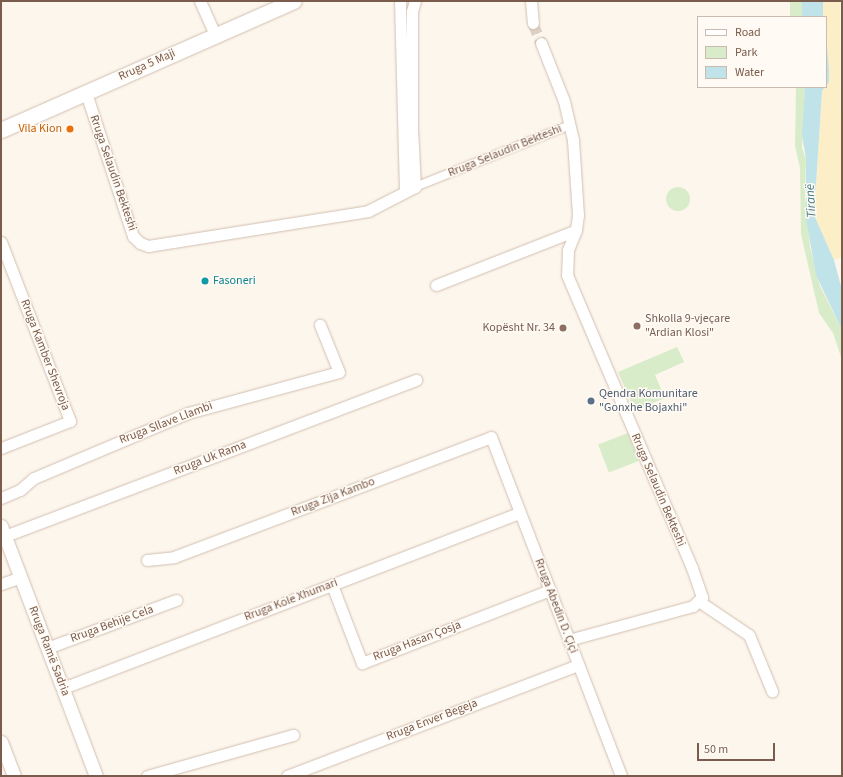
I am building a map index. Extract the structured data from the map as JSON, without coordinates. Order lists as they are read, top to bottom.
{
  "streets": {
    "main road": ["Rruga 5 Maji"],
    "street": [
      "Rruga Selaudin Bekteshi",
      "Rruga Kamber Shevroja",
      "Rruga Sllave Llambi",
      "Rruga Uk Rama",
      "Rruga Zija Kambo",
      "Rruga Kole Xhumari",
      "Rruga Abedin D. Çiçi",
      "Rruga Behije Cela",
      "Rruga Hasan Çosja",
      "Rruga Ramë Sadria",
      "Rruga Enver Begeja"
    ]
  },
  "crossings": [
    ["Rruga 5 Maji", "Rruga Selaudin Bekteshi"],
    ["Rruga Uk Rama", "Rruga Ramë Sadria"],
    ["Rruga Zija Kambo", "Rruga Abedin D. Çiçi"],
    ["Rruga Kole Xhumari", "Rruga Abedin D. Çiçi"],
    ["Rruga Kole Xhumari", "Rruga Hasan Çosja"],
    ["Rruga Kole Xhumari", "Rruga Ramë Sadria"],
    ["Rruga Abedin D. Çiçi", "Rruga Hasan Çosja"],
    ["Rruga Abedin D. Çiçi", "Rruga Enver Begeja"],
    ["Rruga Behije Cela", "Rruga Ramë Sadria"]
  ],
  "water": ["Tiranë"],
  "places": [
    "Vila Kion",
    "Fasoneri",
    "Shkolla 9-vjeçare \"Ardian Klosi\"",
    "Kopësht Nr. 34",
    "Qendra Komunitare \"Gonxhe Bojaxhi\""
  ],
  "legend": ["Road", "Park", "Water"],
  "scale_bar": "50 m"
}
